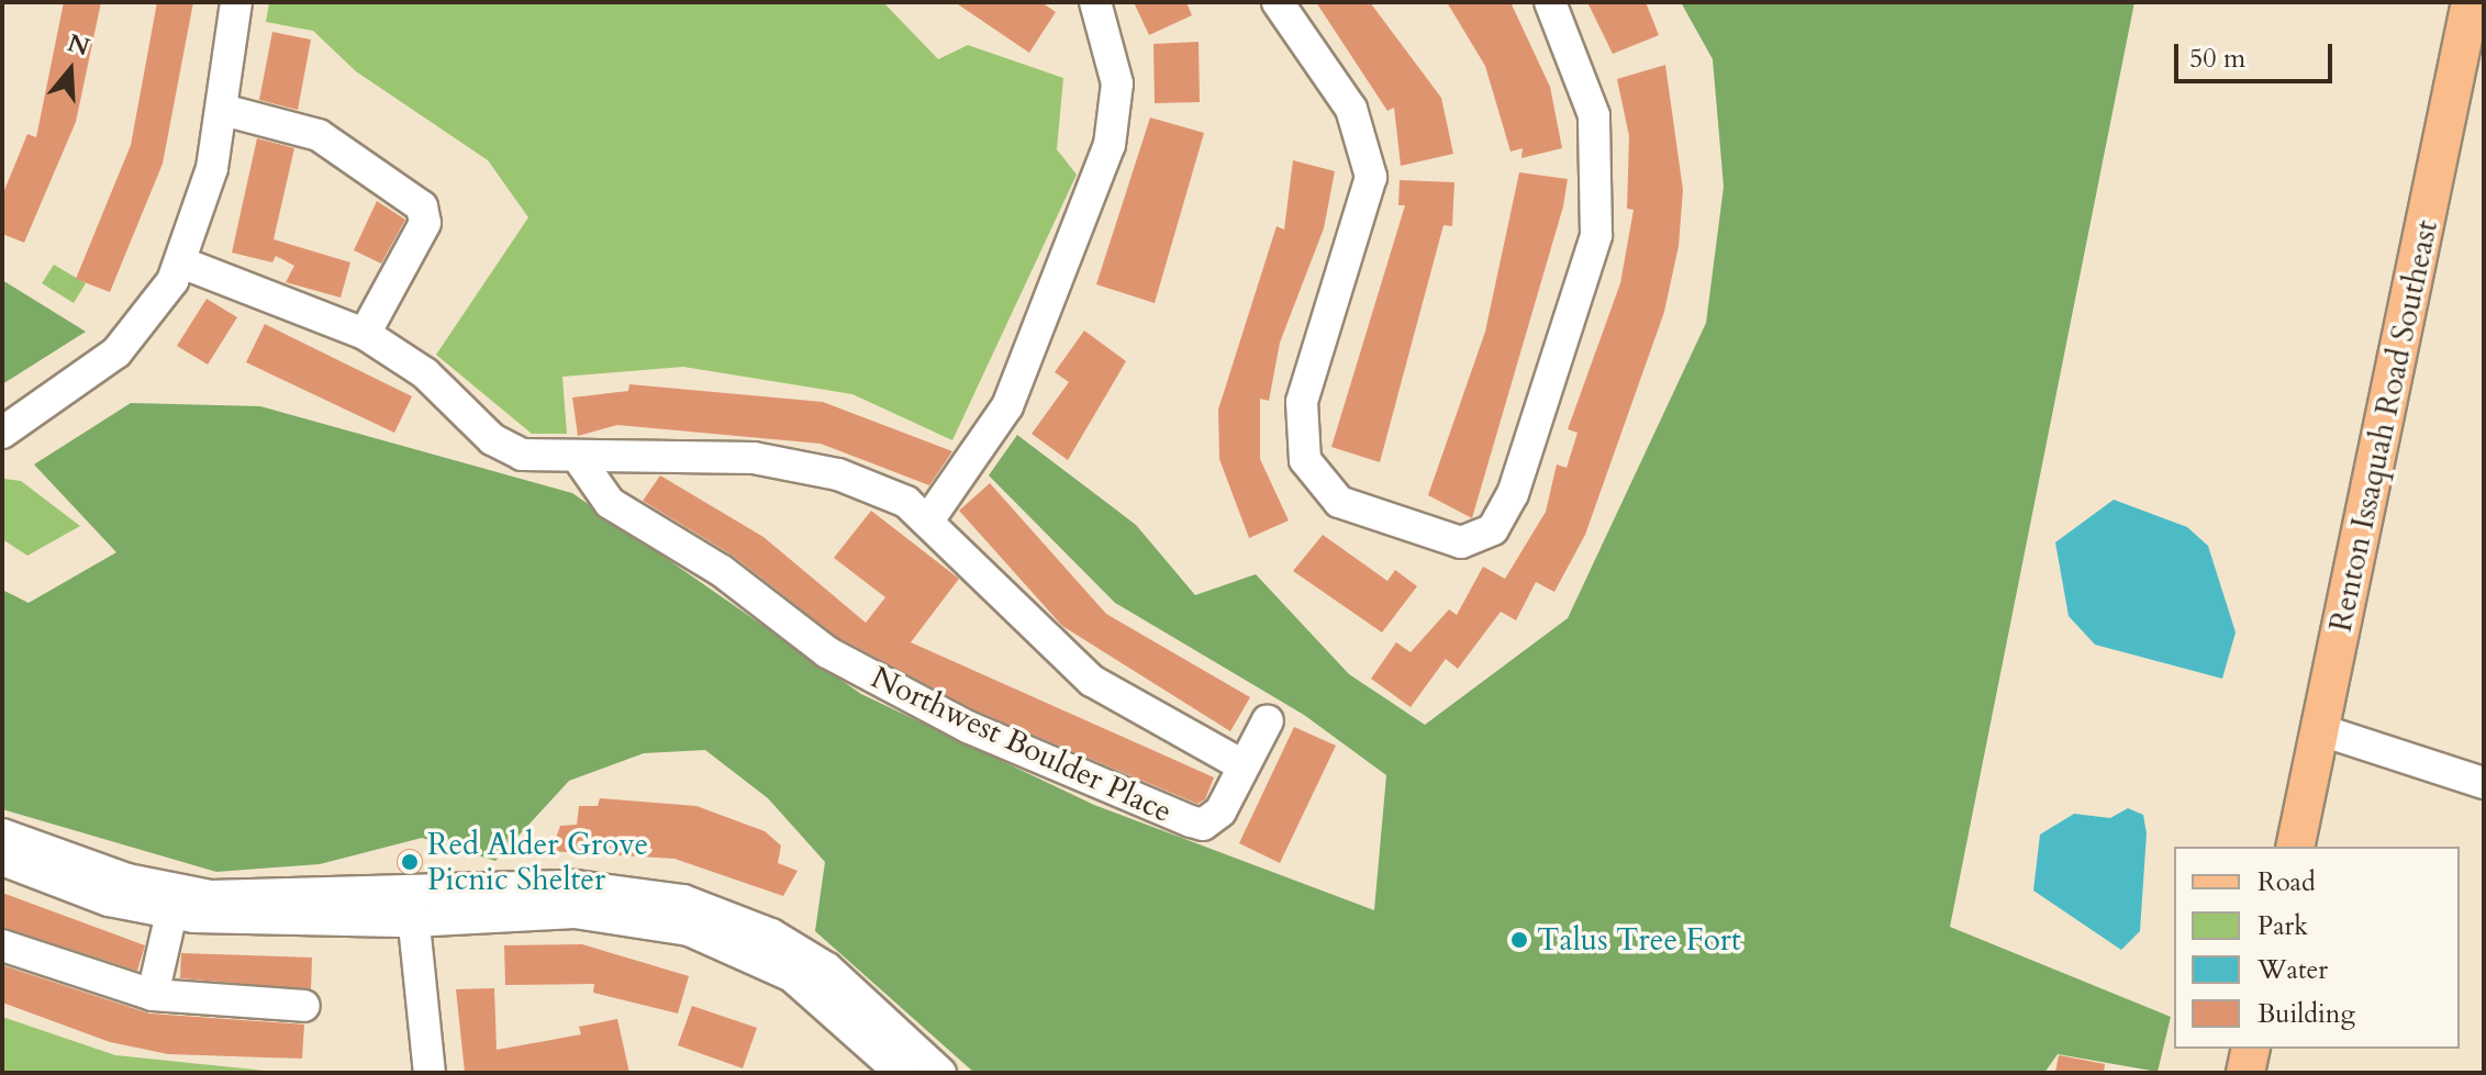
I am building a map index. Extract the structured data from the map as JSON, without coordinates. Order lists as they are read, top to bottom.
{
  "streets": {
    "main road": ["Renton Issaquah Road Southeast"],
    "street": ["Northwest Boulder Place"]
  },
  "places": ["Red Alder Grove Picnic Shelter", "Talus Tree Fort"],
  "legend": [
    "Road",
    "Park",
    "Water",
    "Building"
  ],
  "scale_bar": "50 m",
  "north": "top"
}
